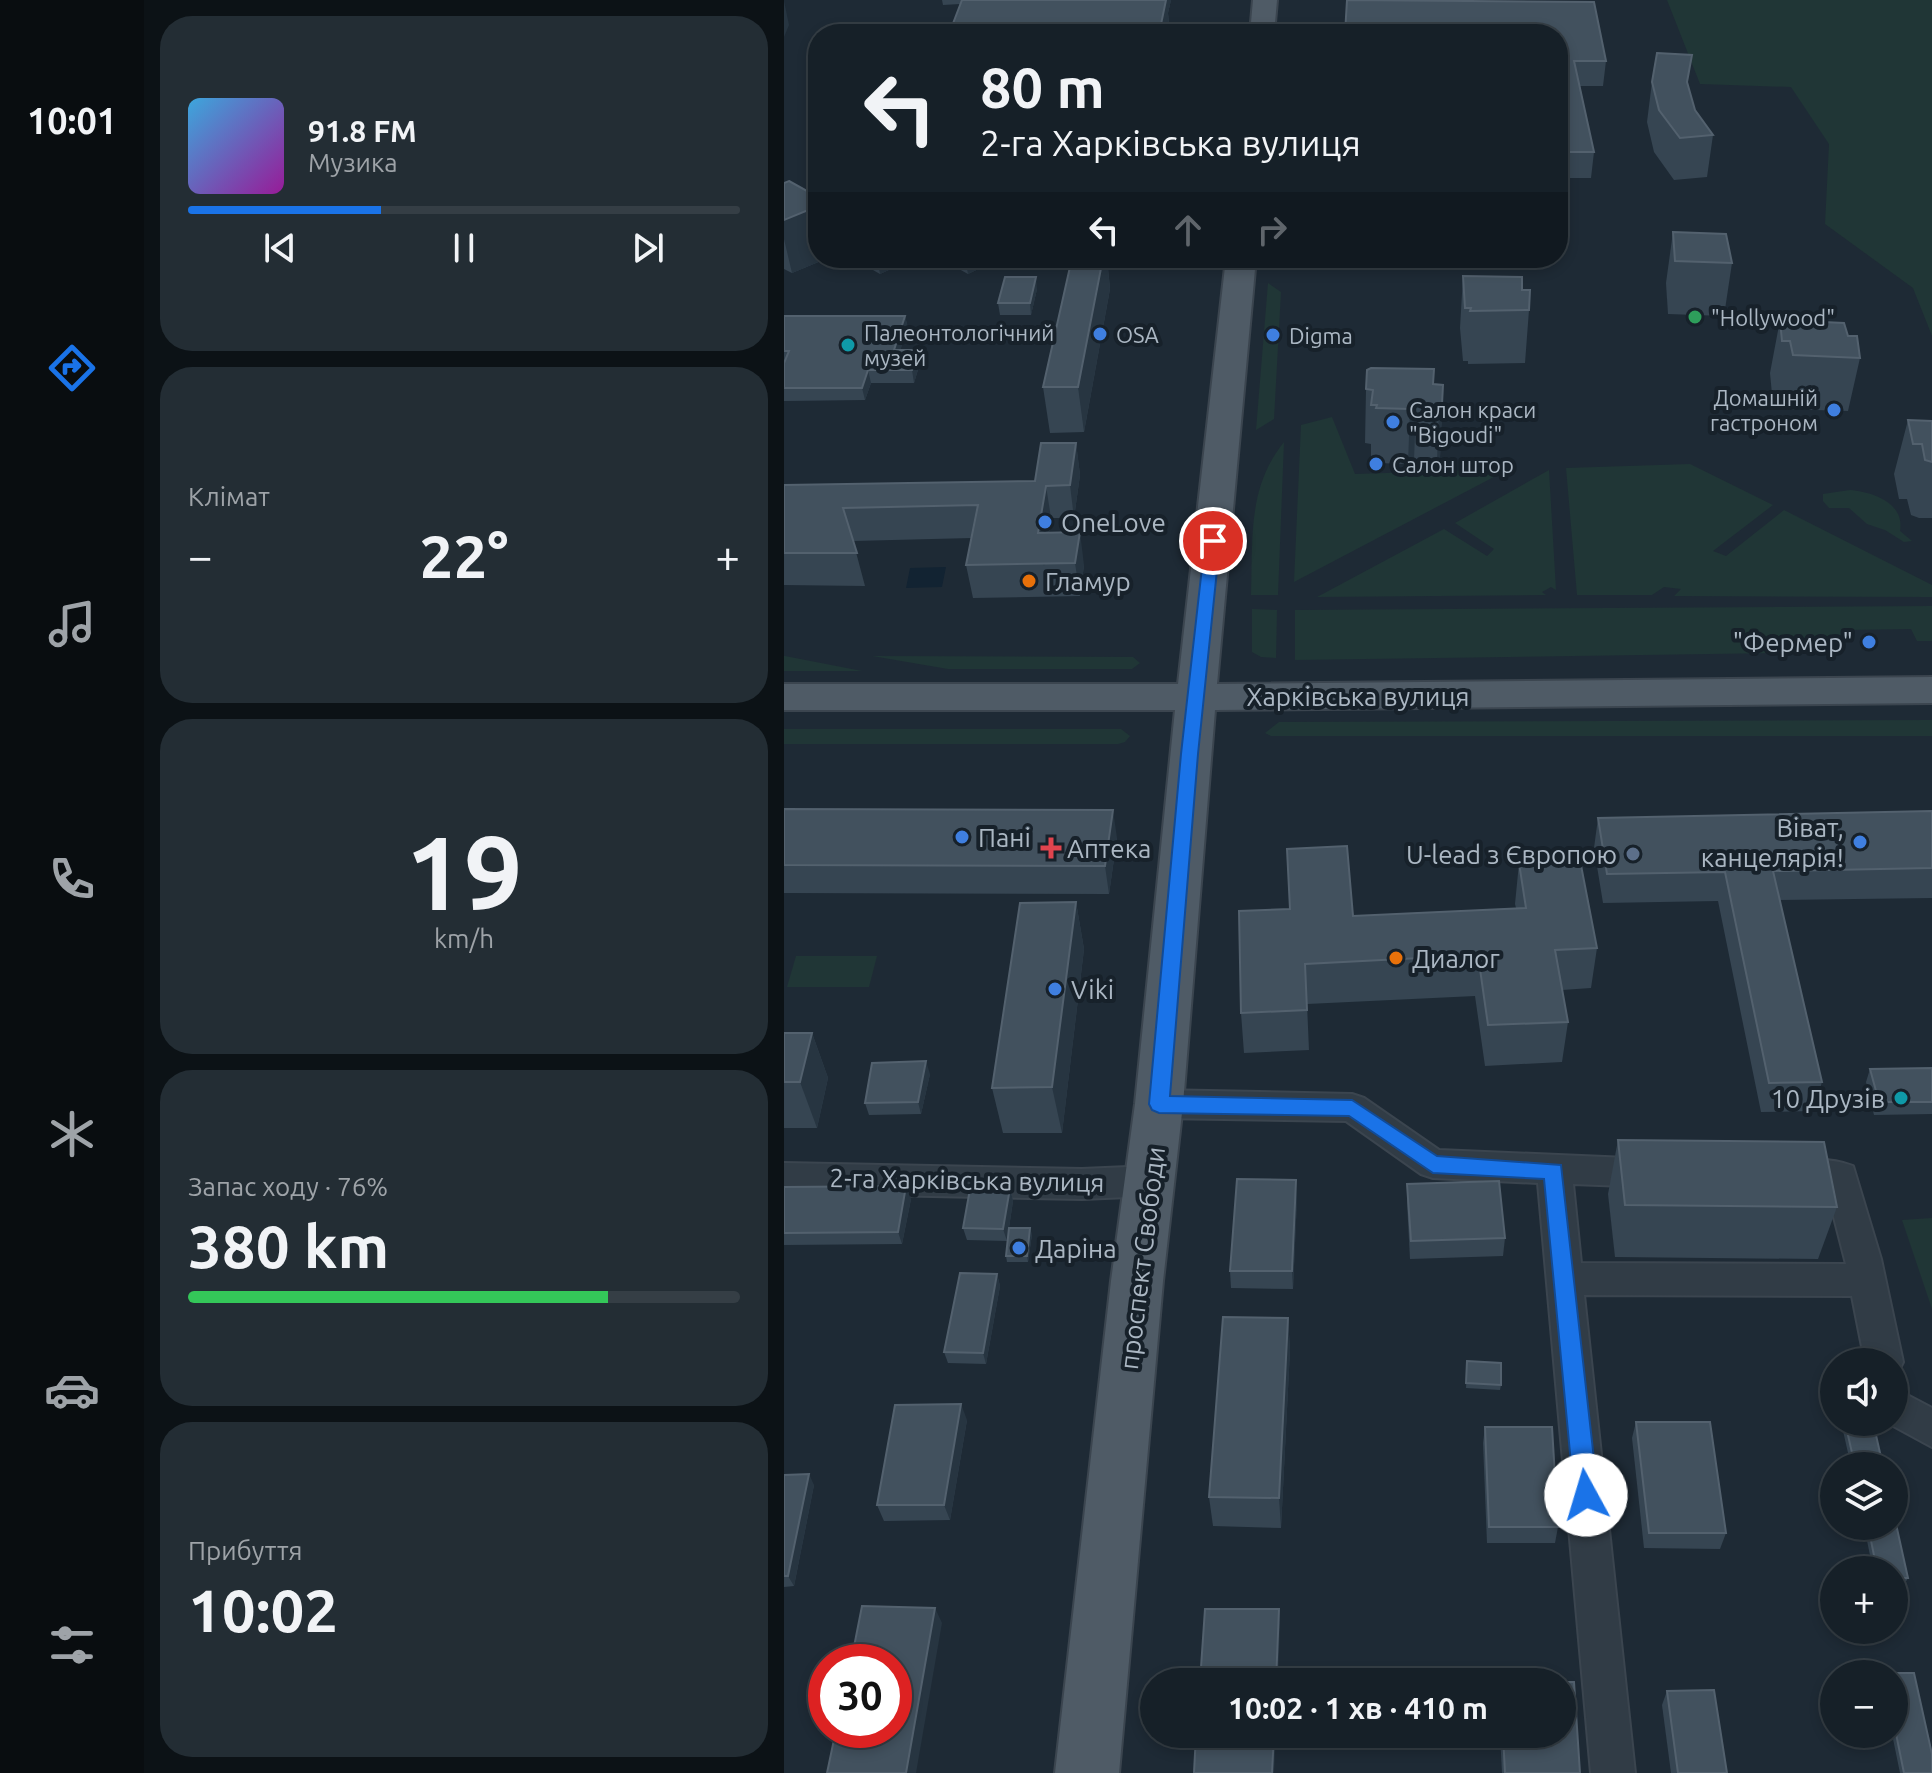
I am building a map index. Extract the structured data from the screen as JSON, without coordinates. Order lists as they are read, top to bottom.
{
  "streets": {
    "main road": ["Харківська вулиця", "проспект Свободи"],
    "street": ["2-га Харківська вулиця"]
  },
  "crossings": [
    ["Харківська вулиця", "проспект Свободи"],
    ["2-га Харківська вулиця", "проспект Свободи"]
  ],
  "places": {
    "other": [
      "\"Hollywood\"",
      "OSA",
      "Digma",
      "Палеонтологічний музей",
      "Домашній гастроном",
      "Салон краси \"Bigoudi\"",
      "Салон штор",
      "OneLove",
      "Гламур",
      "\"Фермер\"",
      "Пані",
      "Віват, канцелярія!",
      "U-lead з Європою",
      "Диалог",
      "Viki",
      "10 Друзів",
      "Даріна"
    ],
    "health": ["Аптека"]
  },
  "page": {
    "tabs": "10:01",
    "turn": ["80 m", "2-га Харківська вулиця"],
    "song": ["91.8 FM", "Музика"],
    "tile": [
      "Клімат",
      ["19", "km/h"],
      ["Запас ходу · 76%", "380 km"],
      ["Прибуття", "10:02"]
    ],
    "heat": ["−", "22°", "+"],
    "map_buttons": ["+", "−"],
    "limit": "30",
    "trip": "10:02 · 1 хв · 410 m"
  }
}
